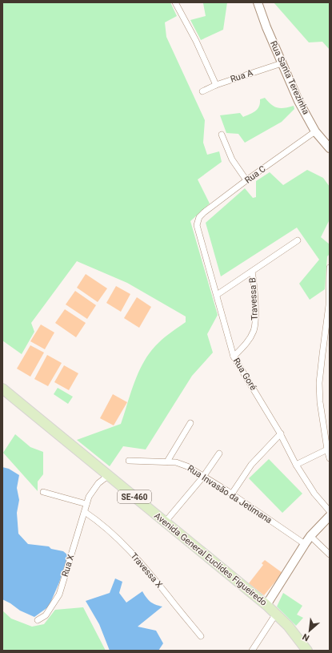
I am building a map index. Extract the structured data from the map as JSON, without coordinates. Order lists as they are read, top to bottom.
{
  "streets": {
    "main road": ["SE-460", "Avenida General Euclides Figueiredo"],
    "street": [
      "Rua A",
      "Rua Santa Terezinha",
      "Rua C",
      "Travessa B",
      "Rua Goré",
      "Rua Invasão da Jetimana",
      "Rua X",
      "Travessa X"
    ]
  },
  "crossings": [
    ["Rua A", "Rua Santa Terezinha"],
    ["Rua Santa Terezinha", "Rua C"],
    ["Rua C", "Rua Goré"],
    ["Travessa B", "Rua Goré"],
    ["Avenida General Euclides Figueiredo", "Rua X"],
    ["Rua X", "Travessa X"]
  ],
  "north": "bottom left"
}
